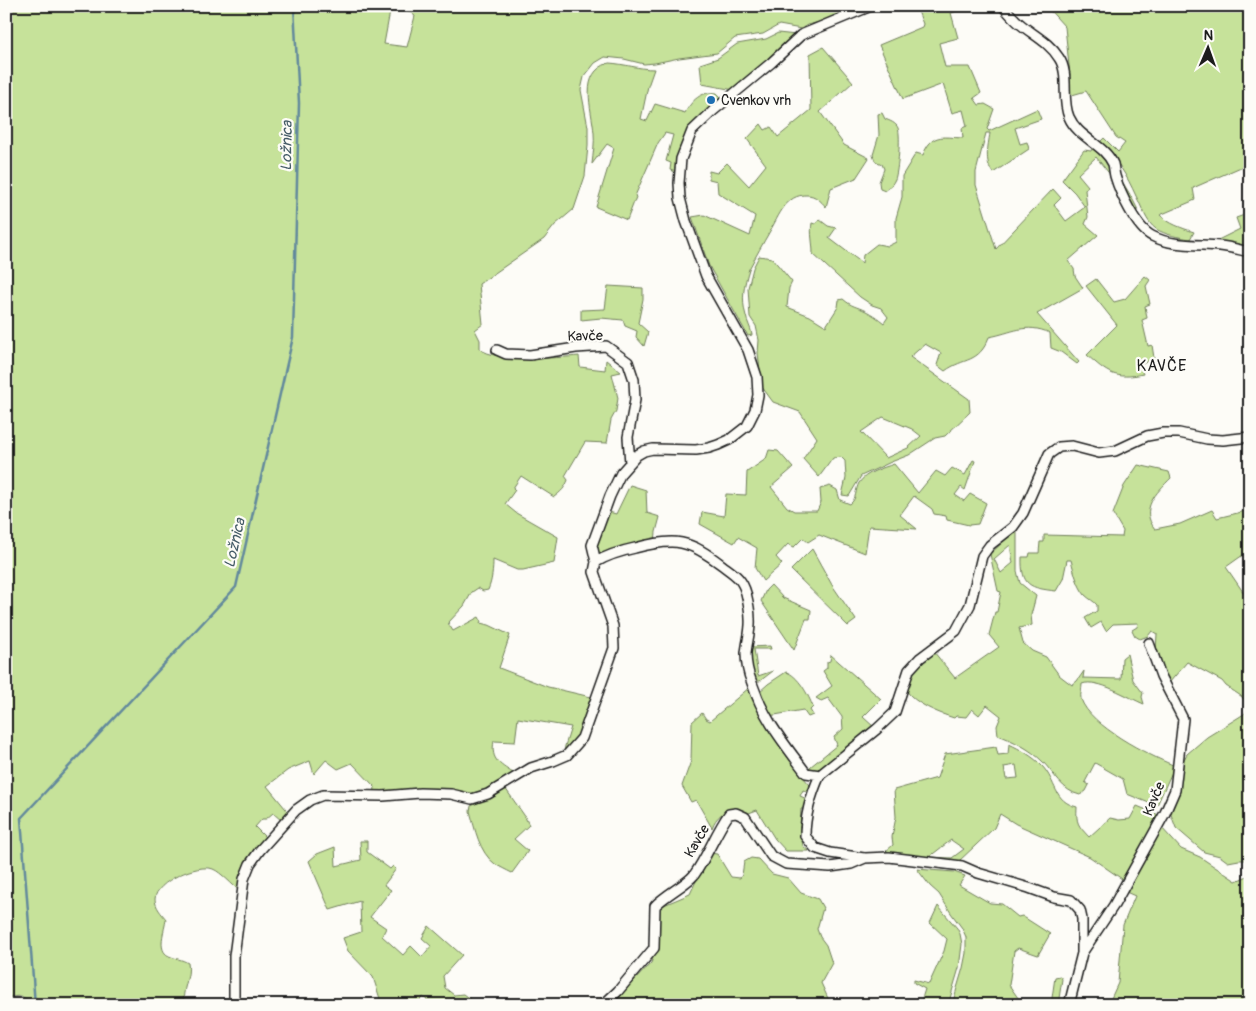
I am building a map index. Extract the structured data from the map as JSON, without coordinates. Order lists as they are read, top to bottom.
{
  "streets": {
    "street": ["Kavče"]
  },
  "districts": ["KAVČE"],
  "water": ["Ložnica"],
  "places": ["Cvenkov vrh"],
  "north": "top"
}
